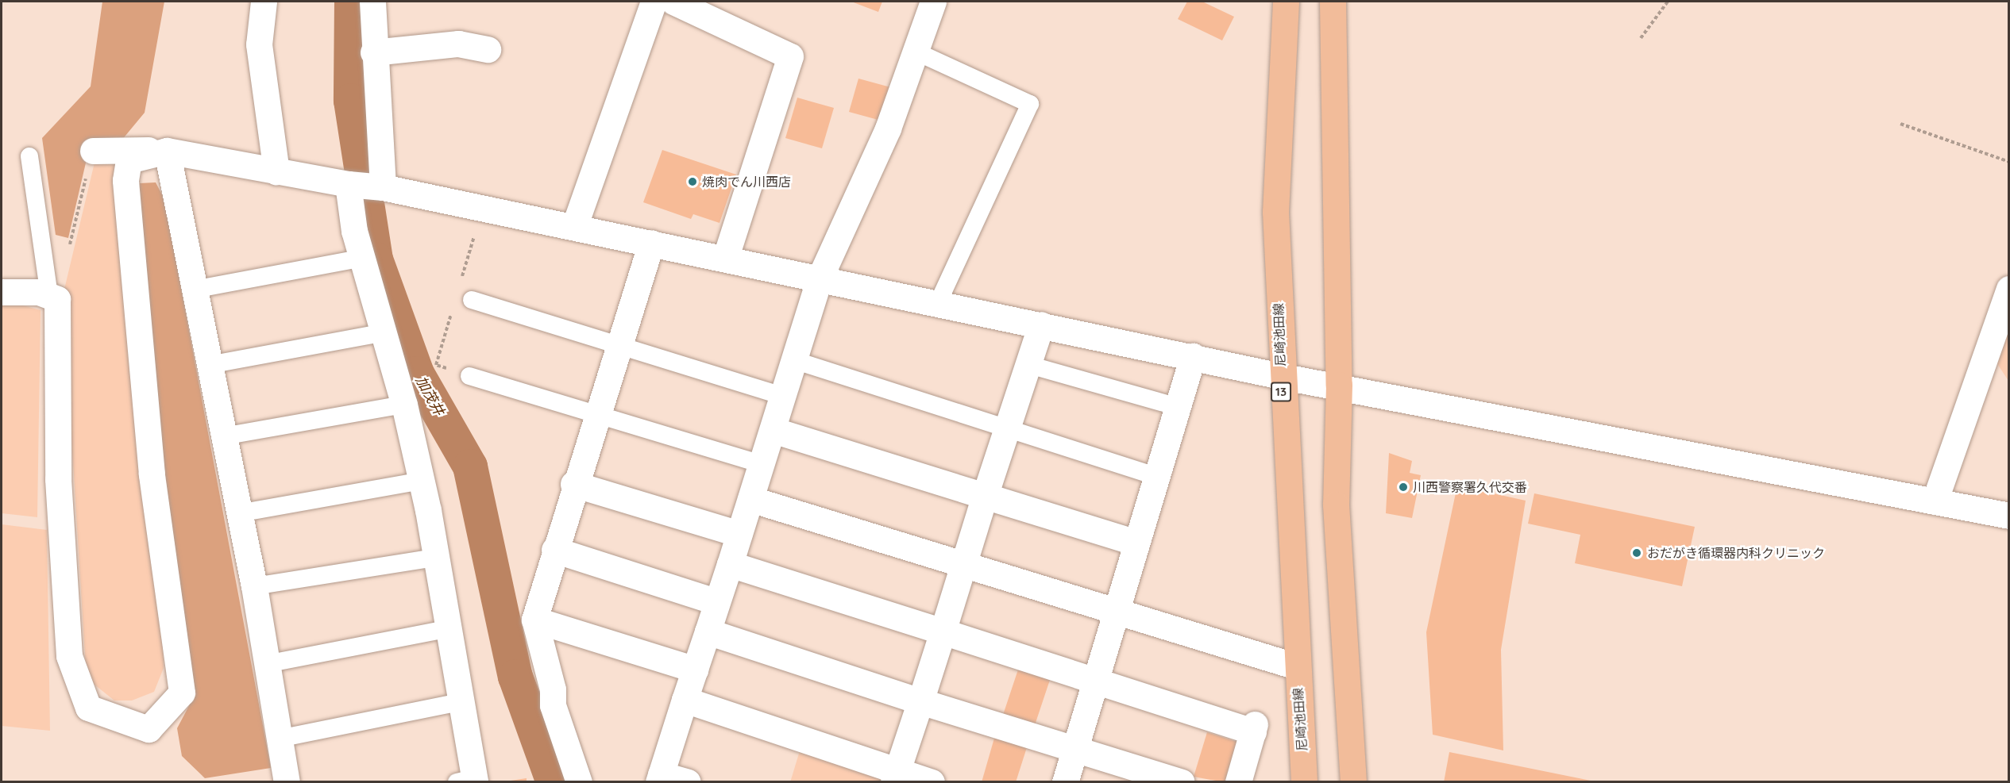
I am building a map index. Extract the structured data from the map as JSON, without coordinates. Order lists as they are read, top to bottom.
{
  "streets": {
    "main road": ["尼崎池田線", "13"]
  },
  "water": ["加茂井"],
  "places": ["焼肉でん川西店", "川西警察署久代交番", "おだがき循環器内科クリニック"]
}
